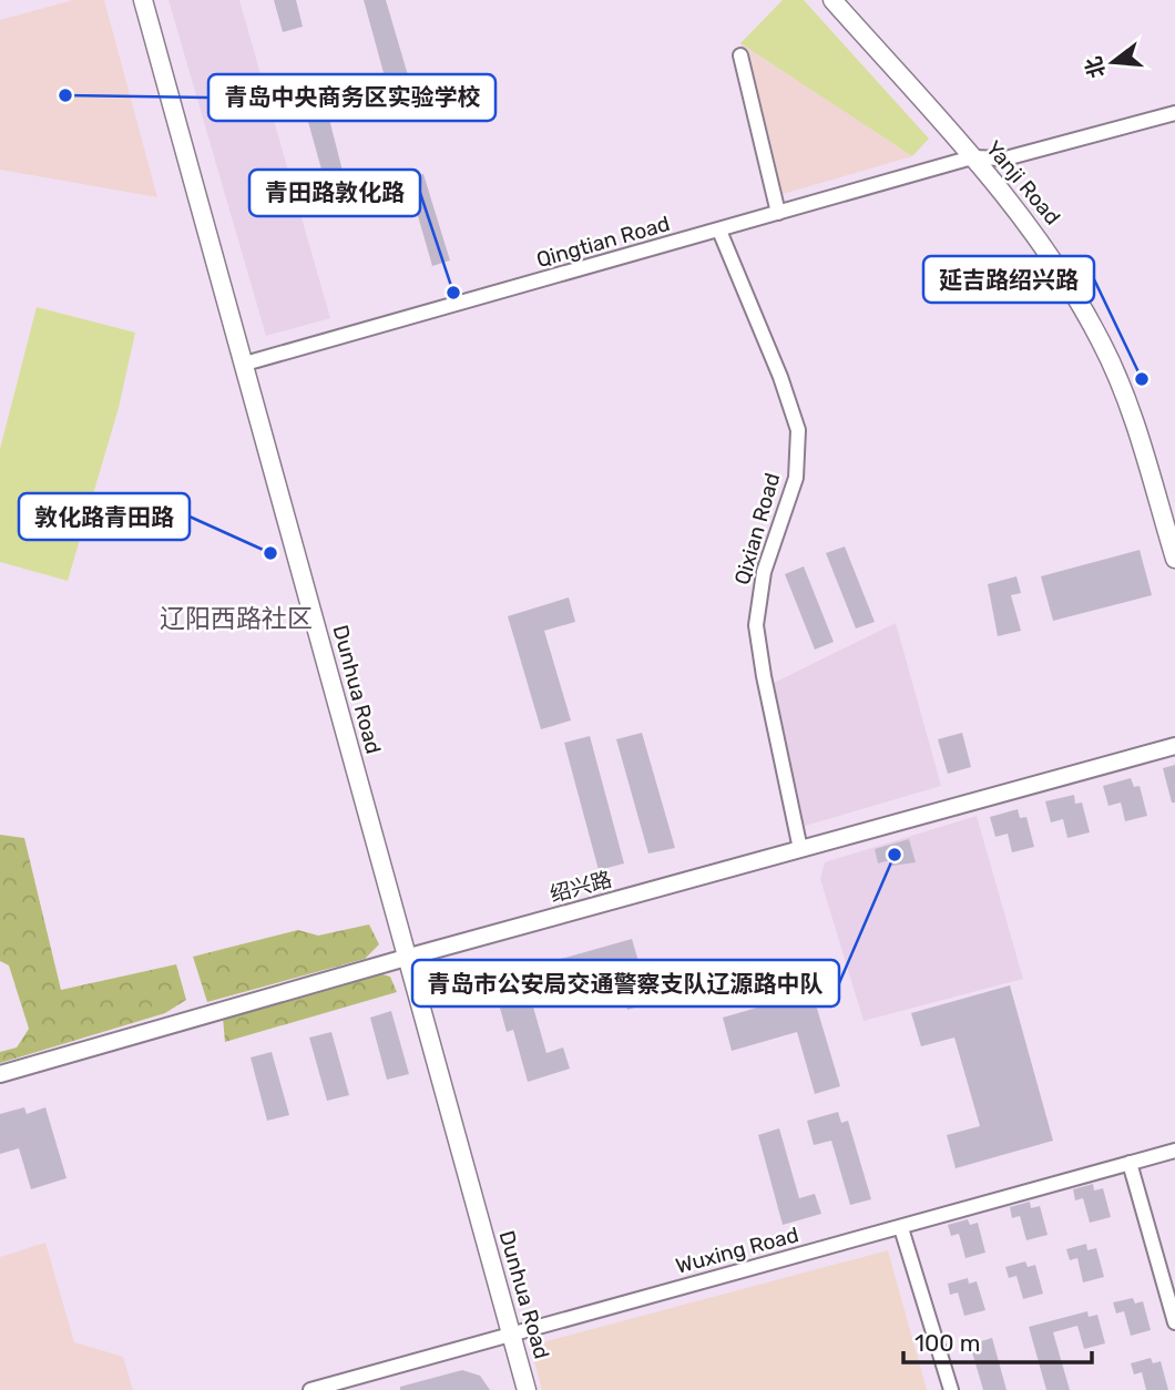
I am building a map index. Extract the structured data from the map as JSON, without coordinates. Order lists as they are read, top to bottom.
{
  "streets": {
    "main road": ["Yanji Road", "Dunhua Road"],
    "street": [
      "Qingtian Road",
      "Qixian Road",
      "绍兴路",
      "Wuxing Road"
    ]
  },
  "crossings": [
    ["Yanji Road", "Qingtian Road"],
    ["Qingtian Road", "Qixian Road"],
    ["Qingtian Road", "Dunhua Road"],
    ["Qixian Road", "绍兴路"],
    ["Dunhua Road", "绍兴路"],
    ["Dunhua Road", "Wuxing Road"]
  ],
  "districts": ["辽阳西路社区"],
  "places": [
    "青岛中央商务区实验学校",
    "青田路敦化路",
    "延吉路绍兴路",
    "敦化路青田路",
    "青岛市公安局交通警察支队辽源路中队"
  ],
  "scale_bar": "100 m",
  "north": "left"
}
